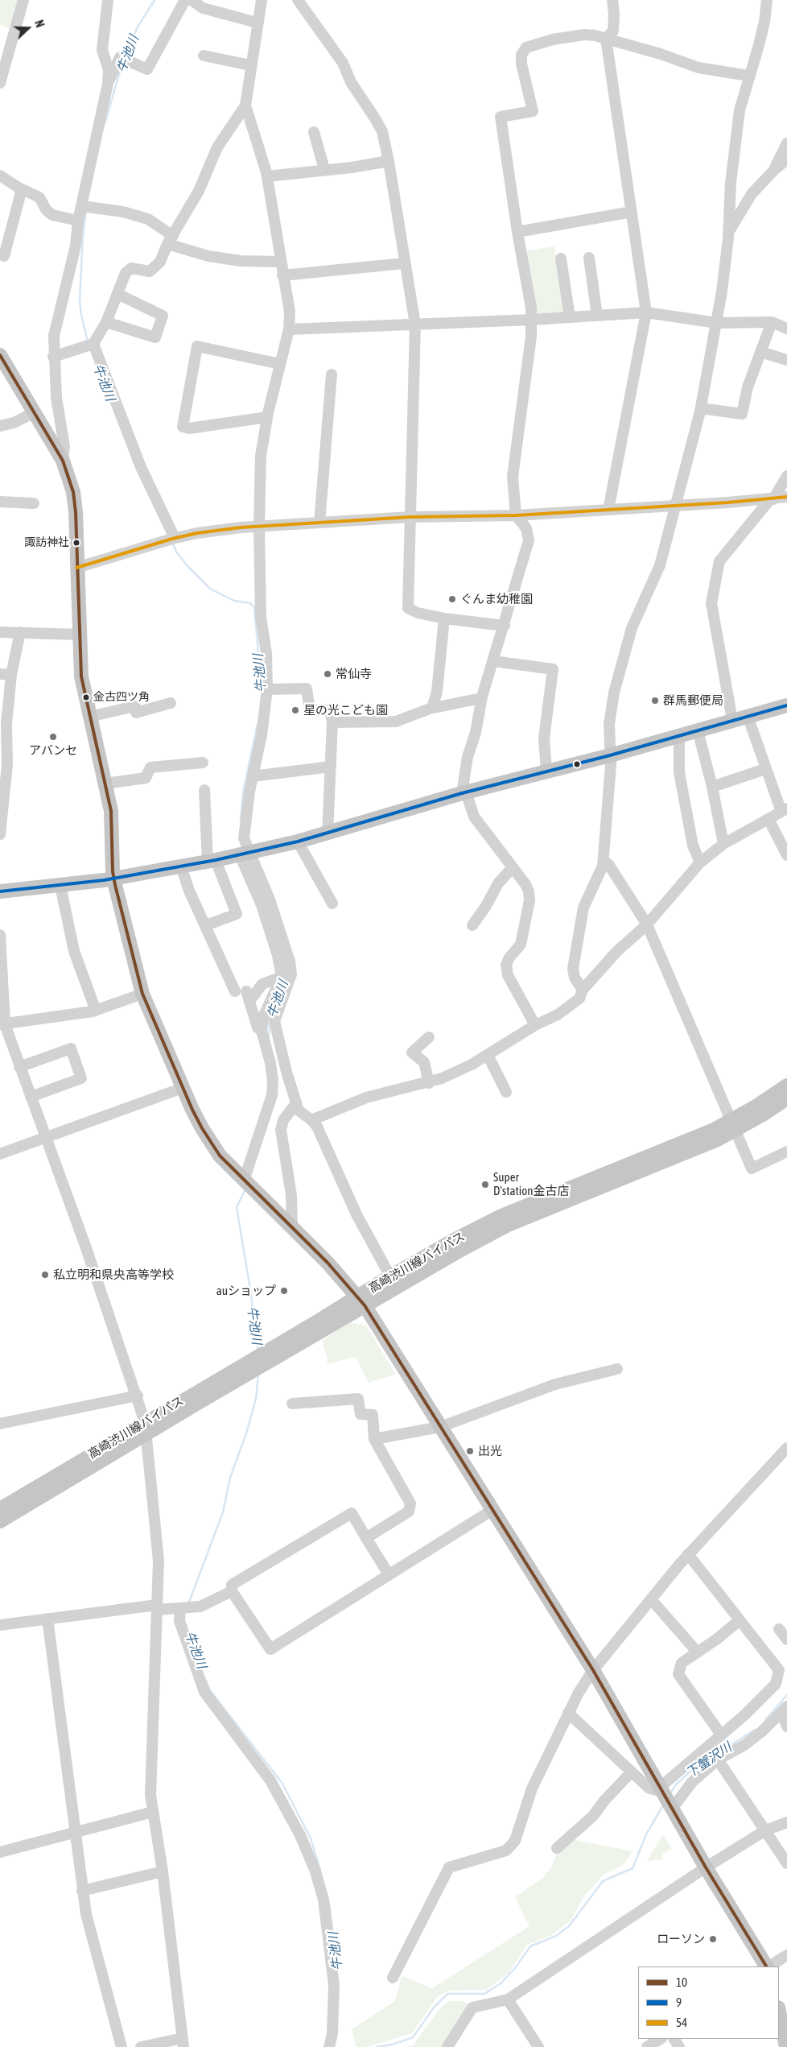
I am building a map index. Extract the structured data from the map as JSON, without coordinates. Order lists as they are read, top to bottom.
{
  "streets": {
    "main road": ["高崎渋川線バイパス"]
  },
  "water": ["牛池川", "下蟹沢川"],
  "places": [
    "諏訪神社",
    "ぐんま幼稚園",
    "常仙寺",
    "金古四ツ角",
    "群馬郵便局",
    "星の光こども園",
    "アバンセ",
    "Super D'station金古店",
    "私立明和県央高等学校",
    "auショップ",
    "出光",
    "ローソン"
  ],
  "lines": ["transit line 10", "transit line 54", "transit line 9"],
  "legend": ["10", "9", "54"],
  "north": "right"
}
